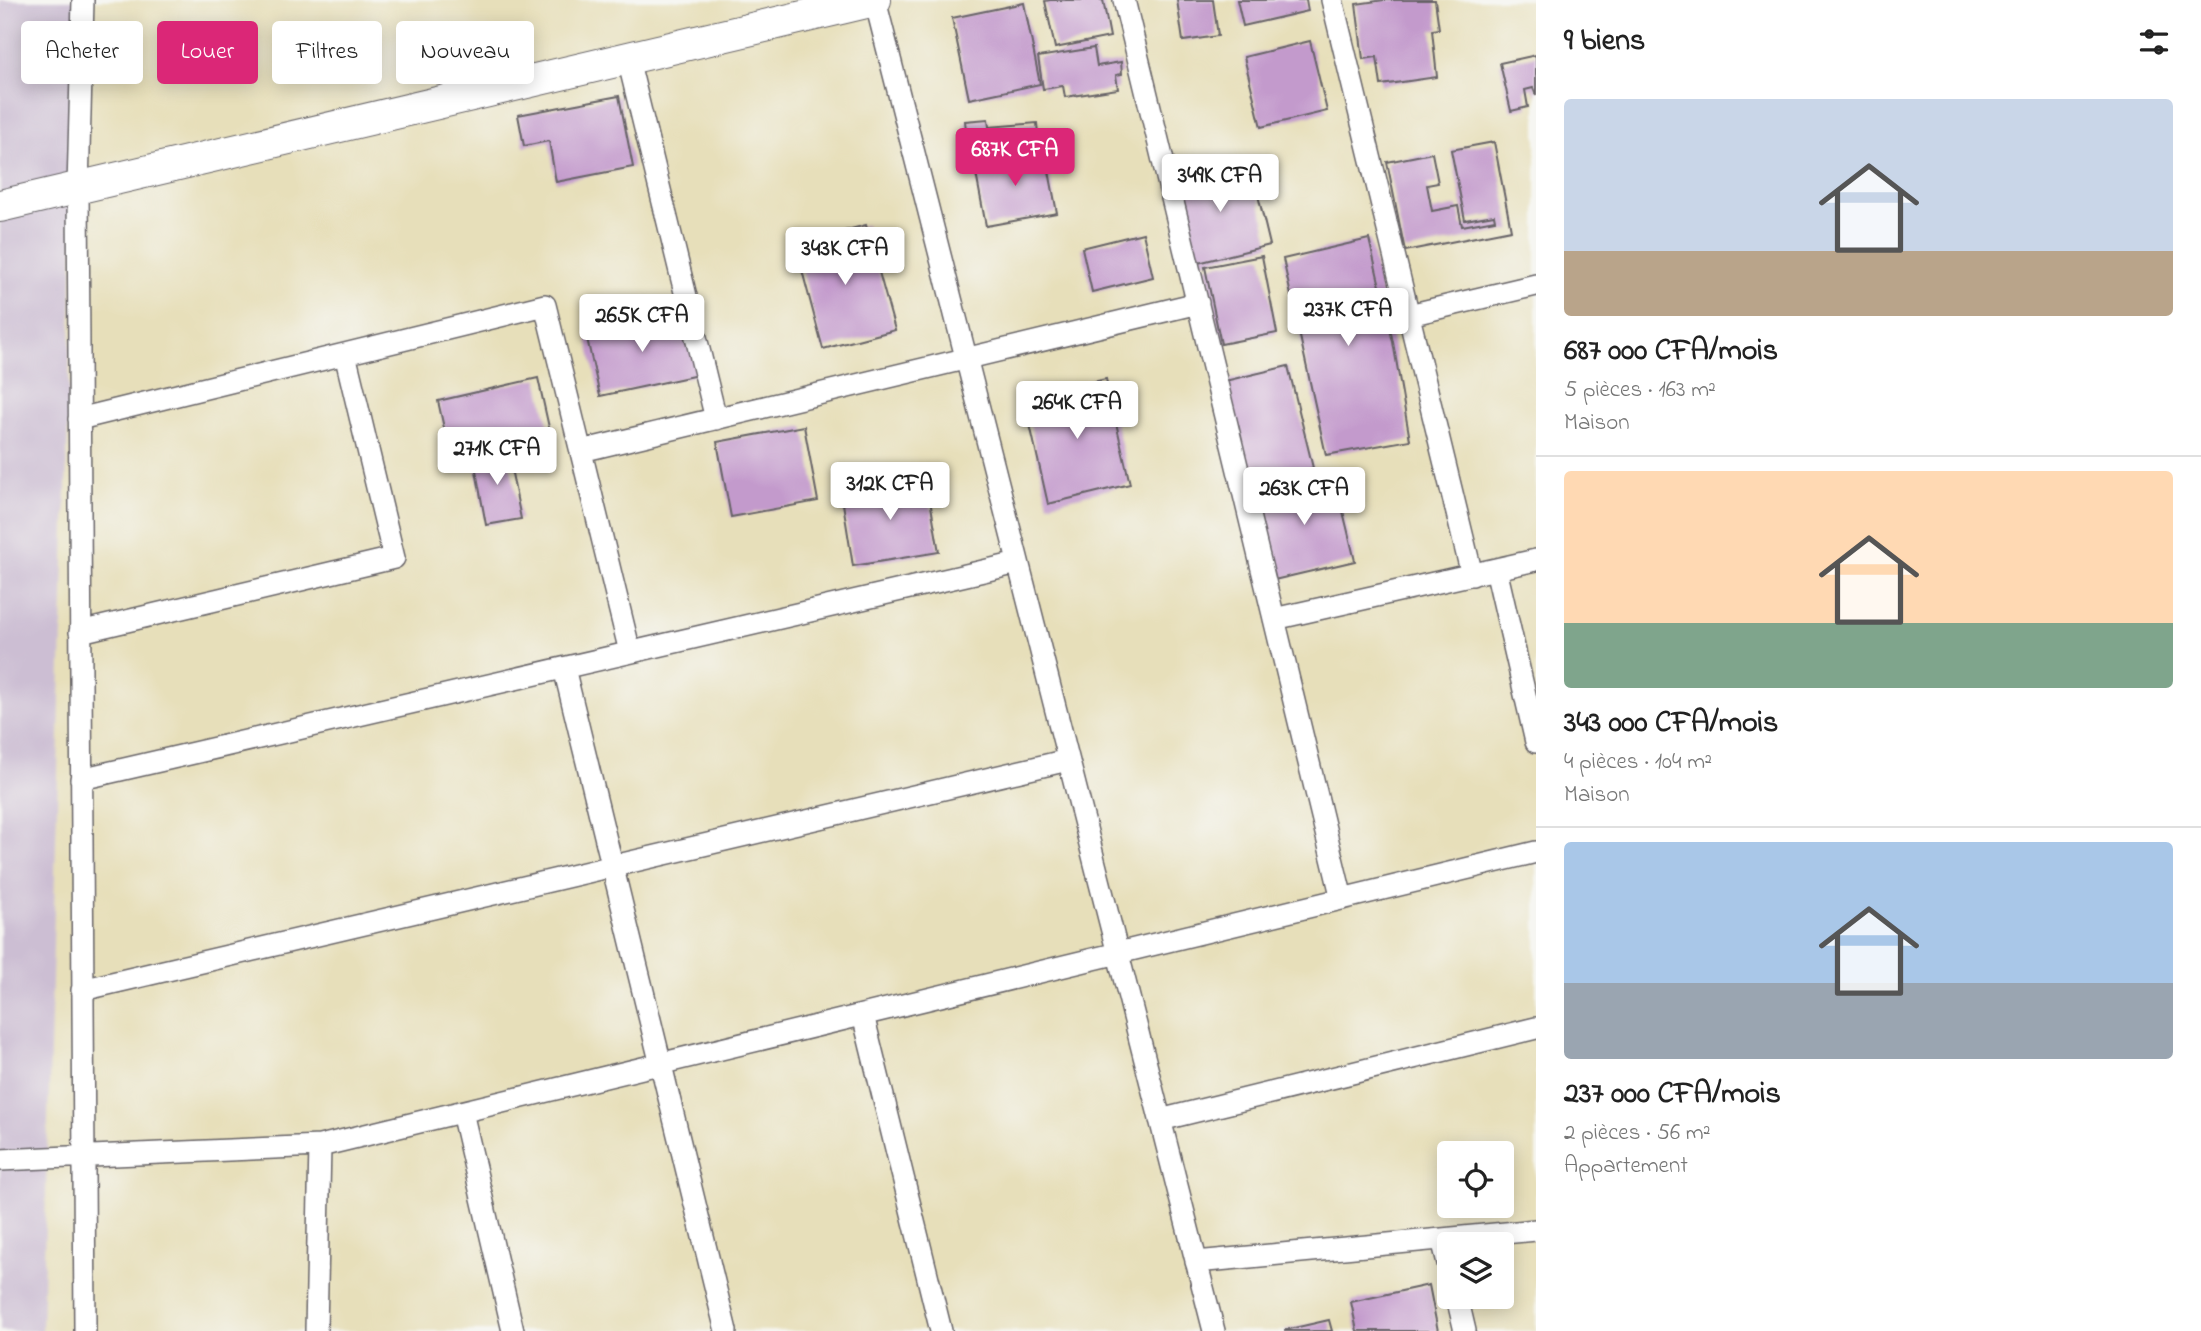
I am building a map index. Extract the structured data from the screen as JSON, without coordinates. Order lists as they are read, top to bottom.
{
  "page": {
    "heading": "9 biens",
    "chip": [
      "Acheter",
      "Louer",
      "Filtres",
      "Nouveau"
    ],
    "list": [
      {
        "name": "687 000 CFA/mois",
        "note": "5 pièces · 163 m² · Maison"
      },
      {
        "name": "343 000 CFA/mois",
        "note": "4 pièces · 104 m² · Maison"
      },
      {
        "name": "237 000 CFA/mois",
        "note": "2 pièces · 56 m² · Appartement"
      }
    ],
    "price": [
      "687K CFA",
      "349K CFA",
      "343K CFA",
      "237K CFA",
      "265K CFA",
      "264K CFA",
      "271K CFA",
      "312K CFA",
      "263K CFA"
    ]
  }
}
